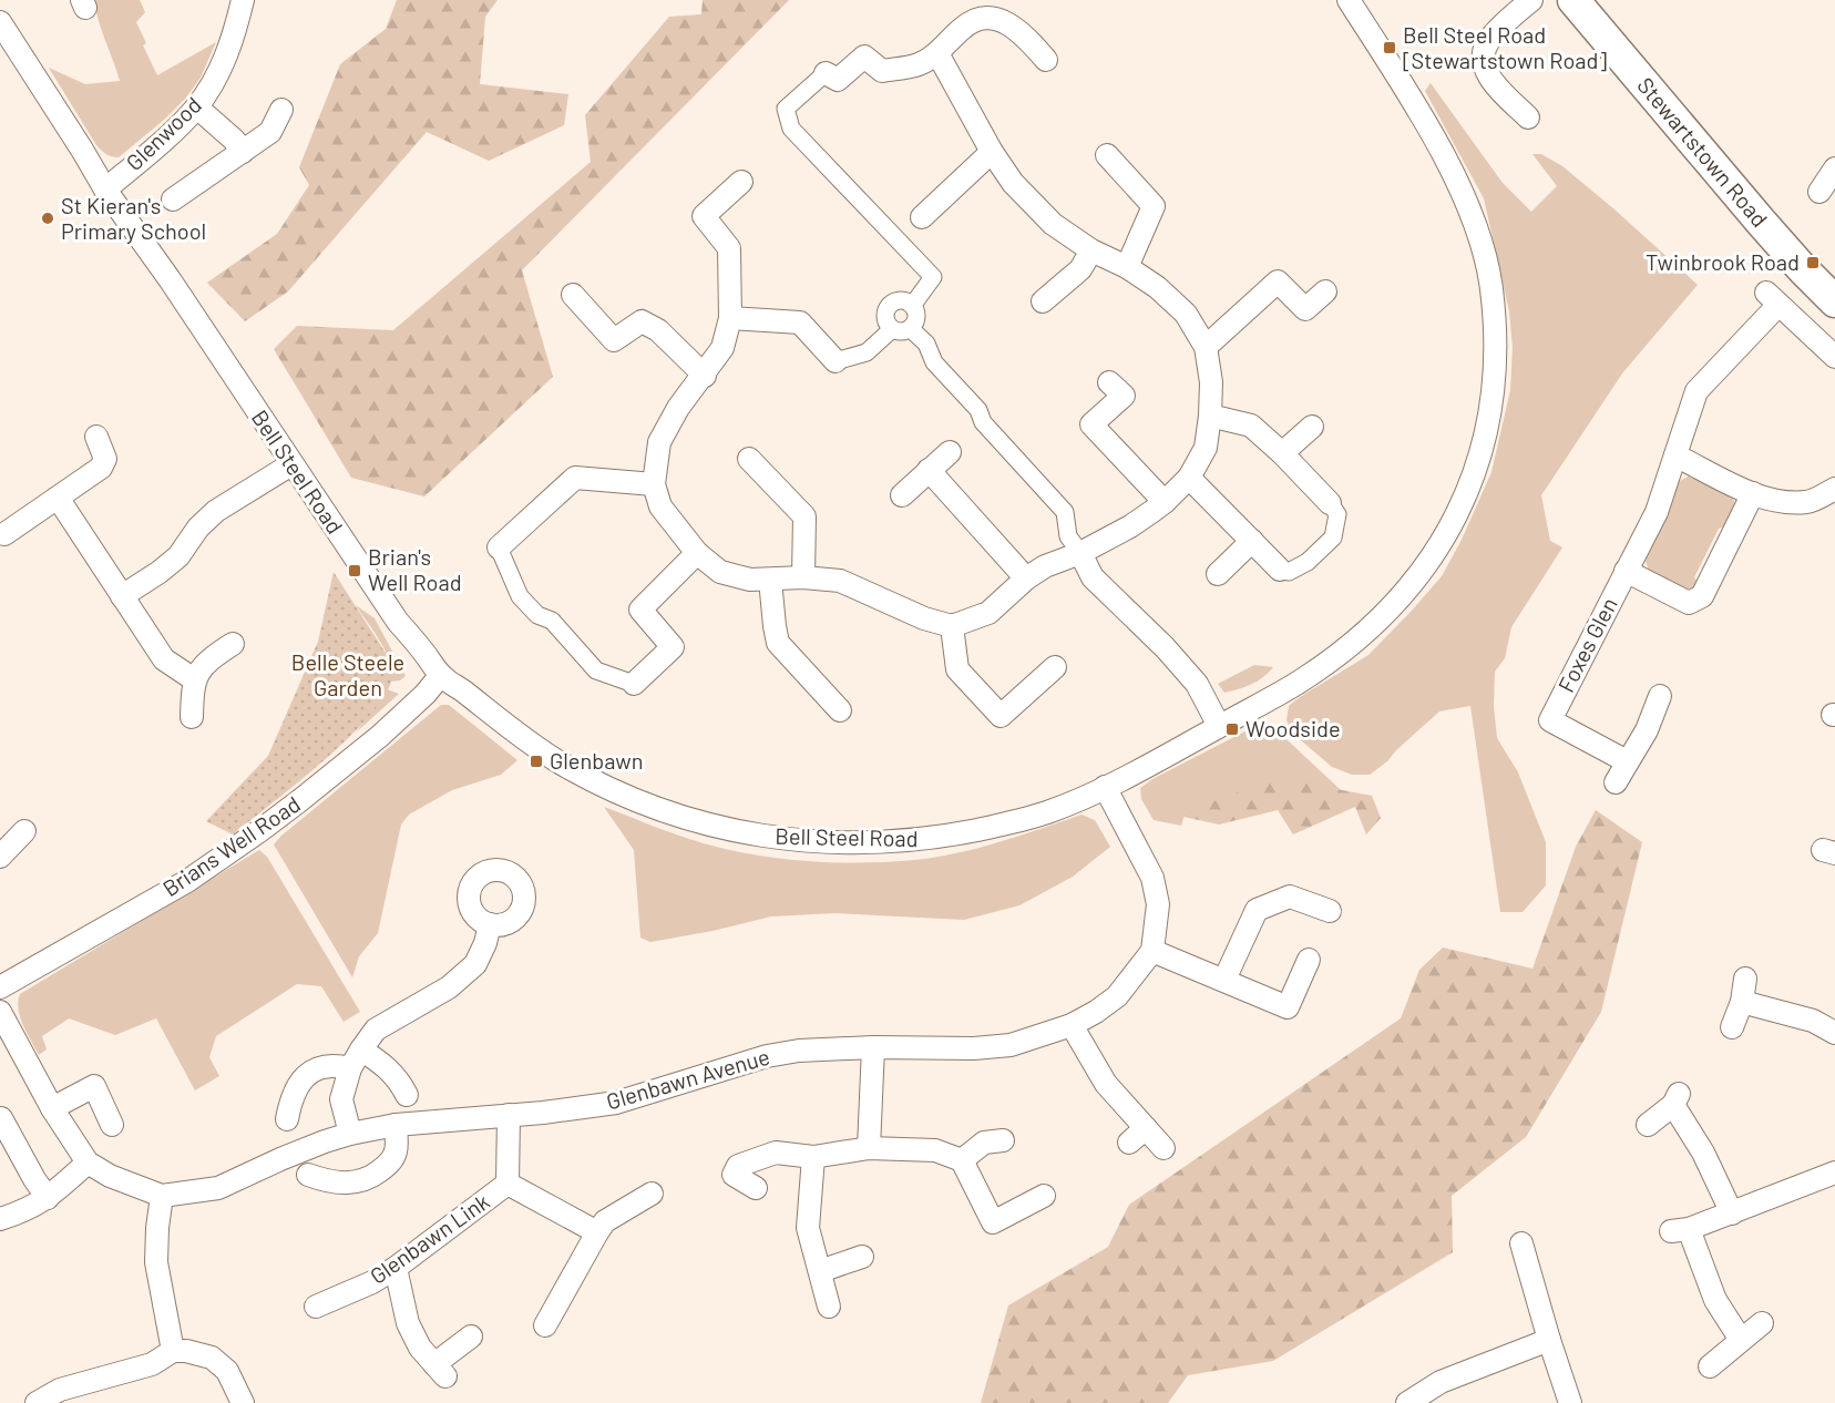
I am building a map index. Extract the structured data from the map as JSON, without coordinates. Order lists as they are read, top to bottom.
{
  "streets": {
    "main road": ["Stewartstown Road"],
    "street": [
      "Glenwood",
      "Bell Steel Road",
      "Foxes Glen",
      "Brians Well Road",
      "Glenbawn Avenue",
      "Glenbawn Link"
    ]
  },
  "crossings": [
    ["Glenwood", "Bell Steel Road"],
    ["Bell Steel Road", "Brians Well Road"],
    ["Glenbawn Avenue", "Glenbawn Link"]
  ],
  "parks": ["Belle Steele Garden"],
  "places": {
    "transit": [
      "Bell Steel Road [Stewartstown Road]",
      "Twinbrook Road",
      "Brian's Well Road",
      "Woodside",
      "Glenbawn"
    ],
    "other": ["St Kieran's Primary School"]
  }
}
